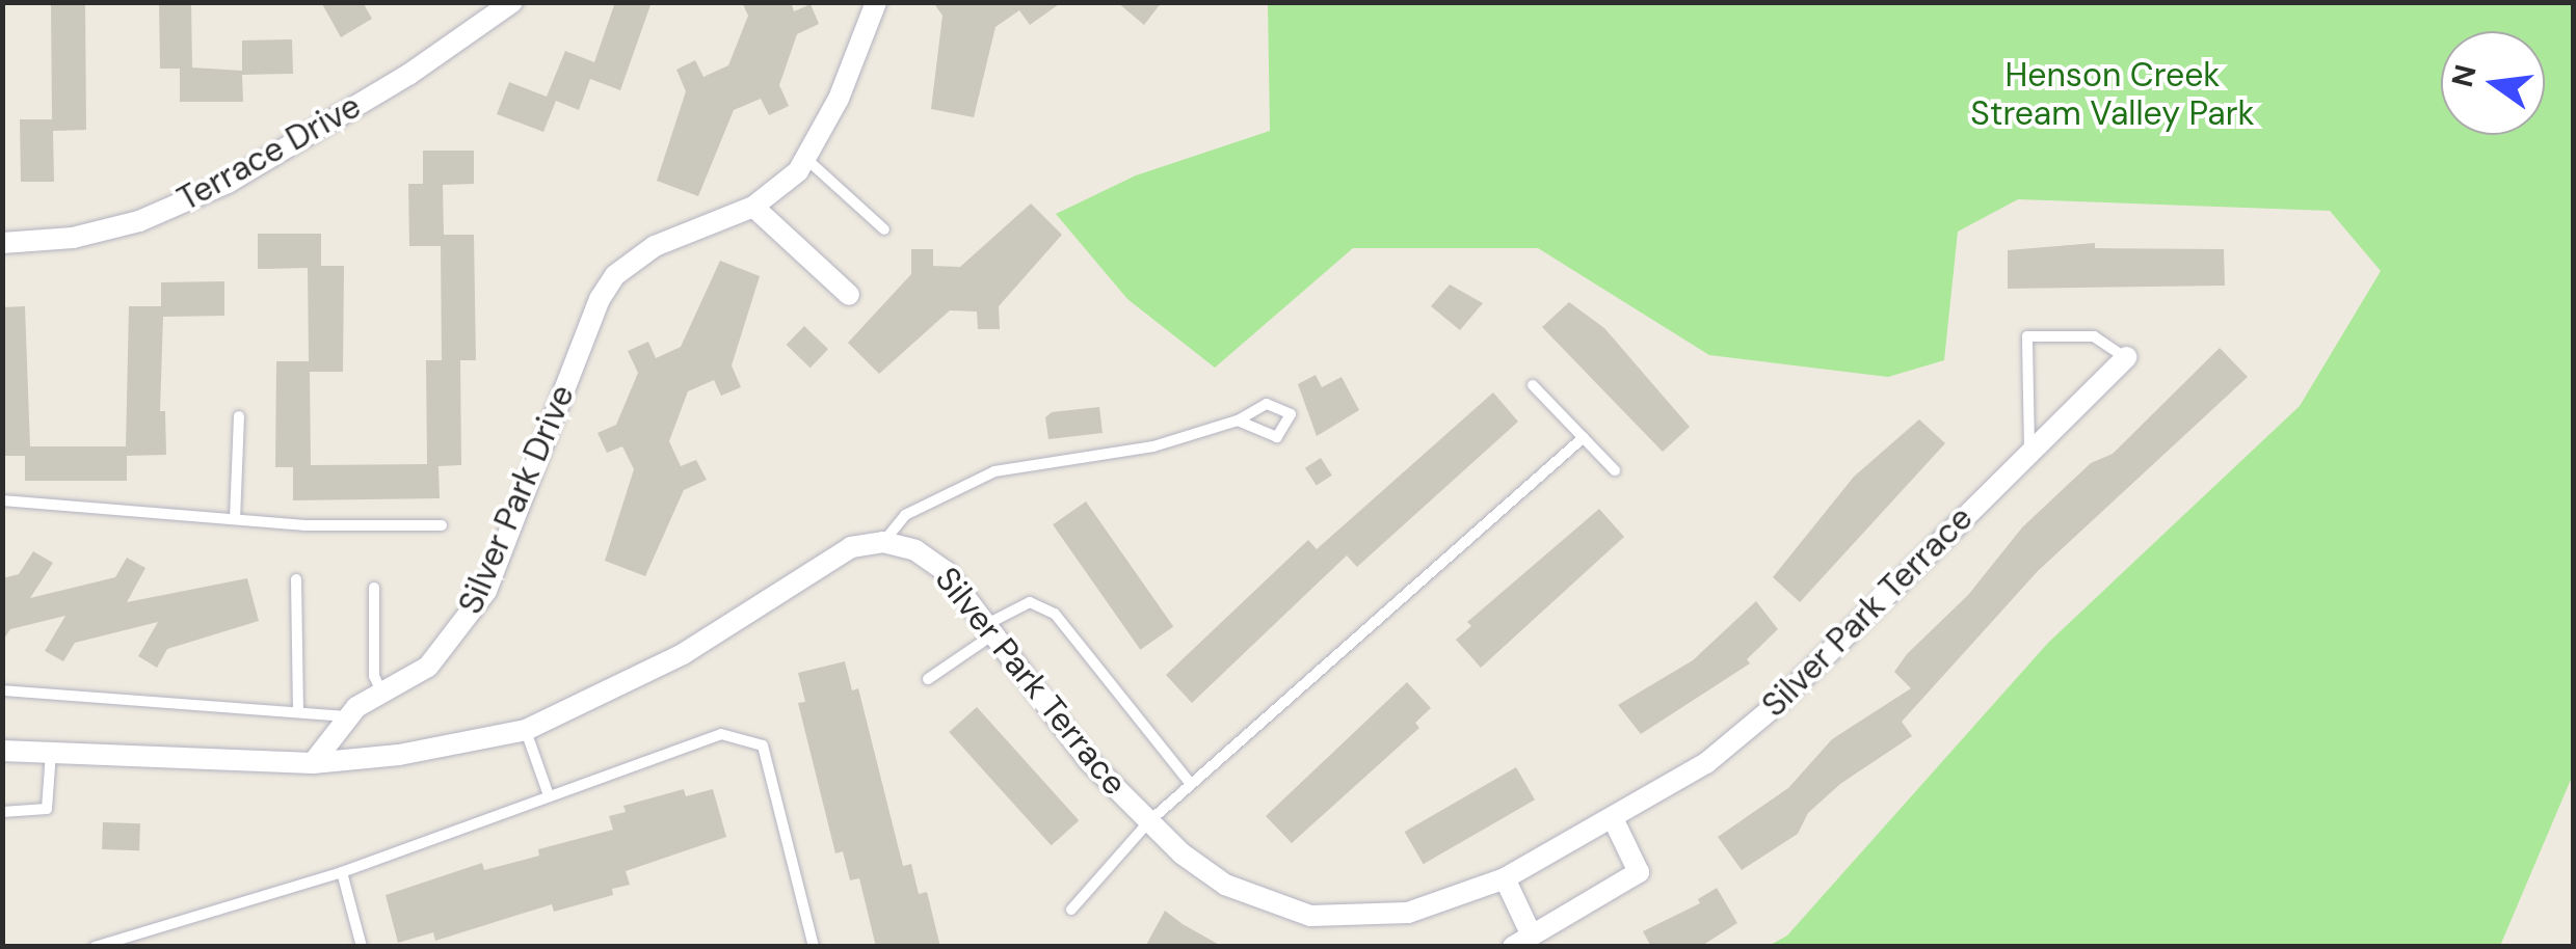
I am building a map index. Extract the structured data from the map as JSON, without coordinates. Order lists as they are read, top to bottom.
{
  "streets": {
    "street": ["Terrace Drive", "Silver Park Drive", "Silver Park Terrace"]
  },
  "parks": ["Henson Creek Stream Valley Park"],
  "north": "left"
}
